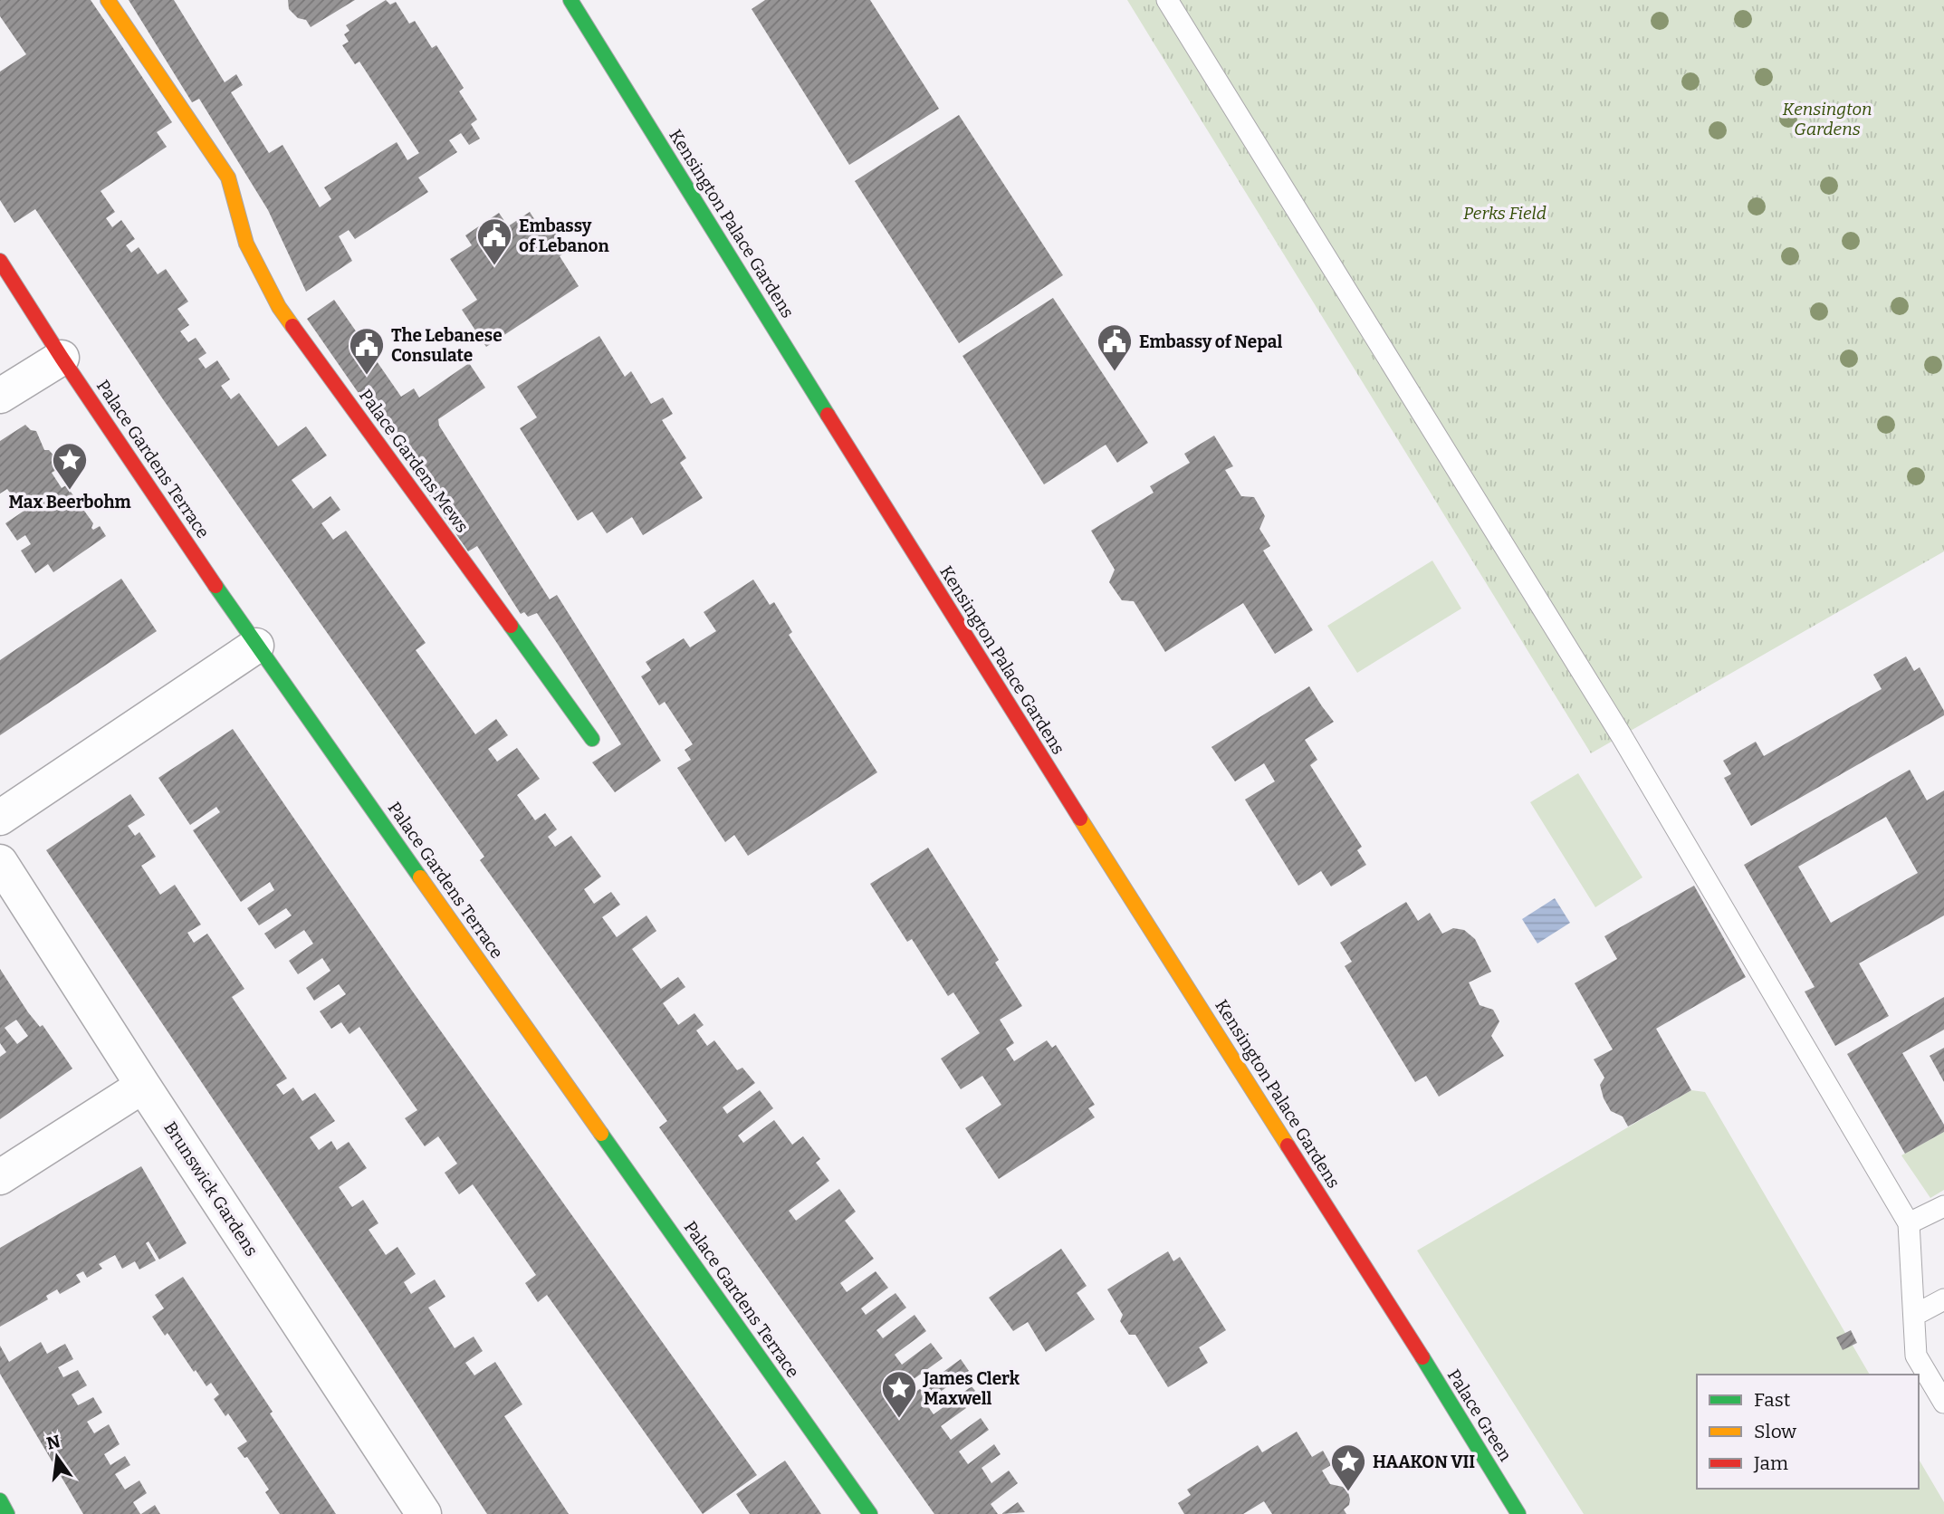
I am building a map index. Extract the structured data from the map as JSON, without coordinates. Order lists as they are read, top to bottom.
{
  "streets": {
    "street": [
      "Kensington Palace Gardens",
      "Palace Gardens Terrace",
      "Palace Gardens Mews",
      "Brunswick Gardens",
      "Palace Green"
    ]
  },
  "crossings": [
    ["Kensington Palace Gardens", "Palace Green"]
  ],
  "parks": ["Kensington Gardens", "Perks Field"],
  "places": {
    "public building": ["Embassy of Lebanon", "Embassy of Nepal", "The Lebanese Consulate"],
    "place": ["Max Beerbohm", "James Clerk Maxwell", "HAAKON VII"]
  },
  "legend": ["Fast", "Slow", "Jam"],
  "north": "top"
}
